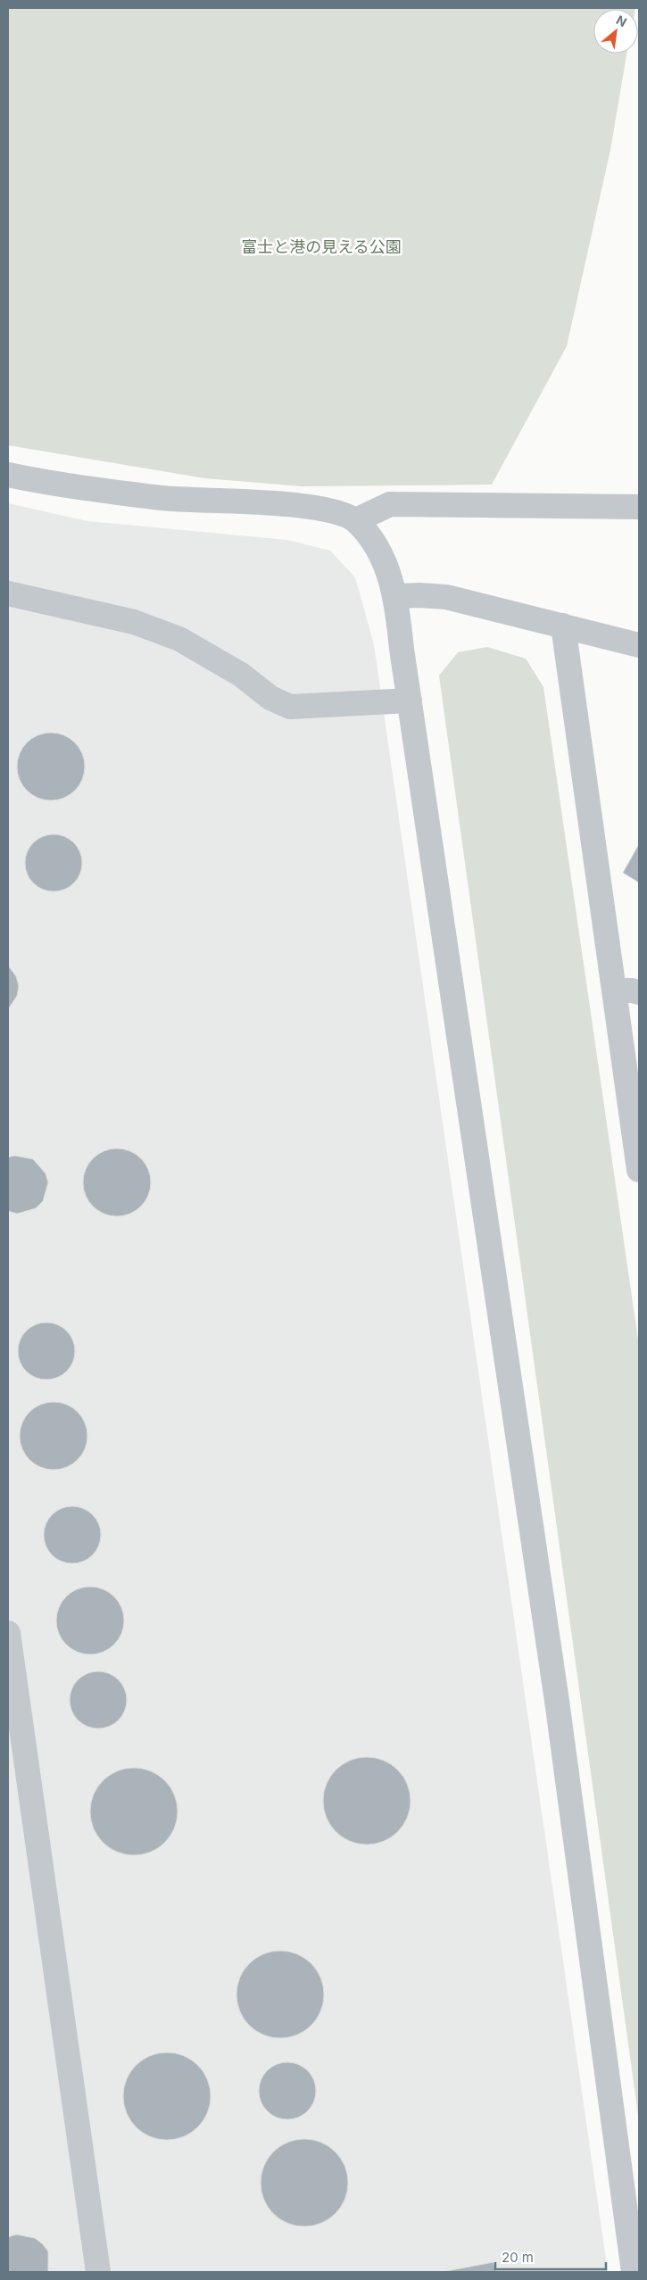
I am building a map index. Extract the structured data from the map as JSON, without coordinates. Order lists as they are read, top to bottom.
{
  "parks": ["富士と港の見える公園"],
  "scale_bar": "20 m",
  "north": "top right"
}
